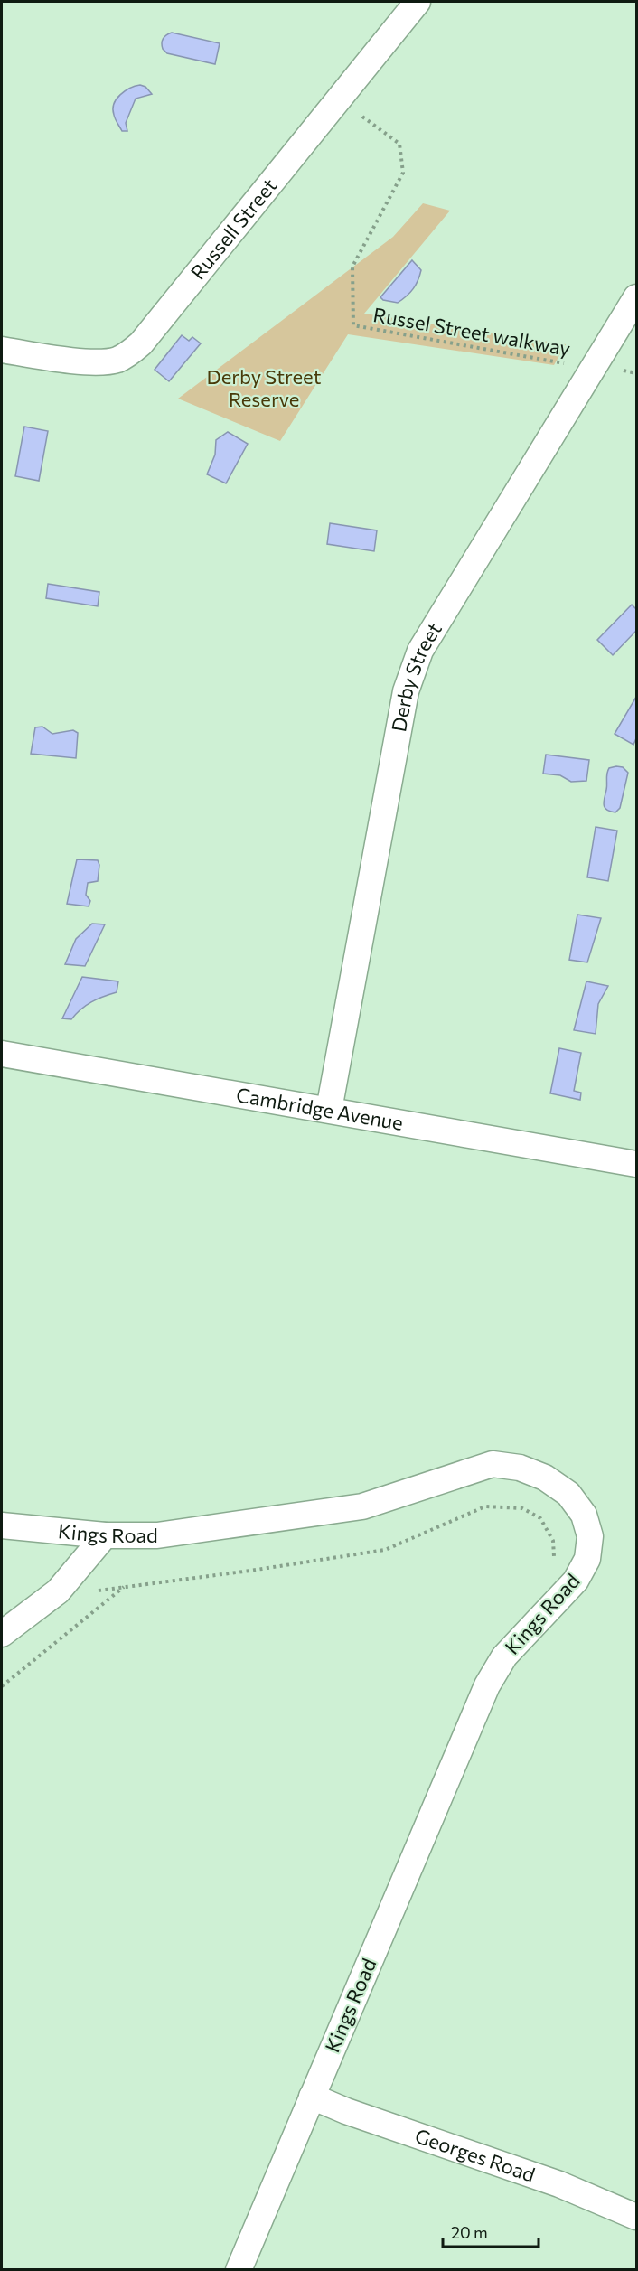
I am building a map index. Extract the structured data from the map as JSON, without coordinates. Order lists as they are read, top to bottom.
{
  "streets": {
    "street": [
      "Russell Street",
      "Derby Street",
      "Cambridge Avenue",
      "Kings Road",
      "Georges Road"
    ],
    "path": ["Russel Street walkway"]
  },
  "crossings": [
    ["Russell Street", "Russel Street walkway"],
    ["Russel Street walkway", "Derby Street"],
    ["Derby Street", "Cambridge Avenue"],
    ["Kings Road", "Georges Road"]
  ],
  "parks": ["Derby Street Reserve"],
  "scale_bar": "20 m"
}
